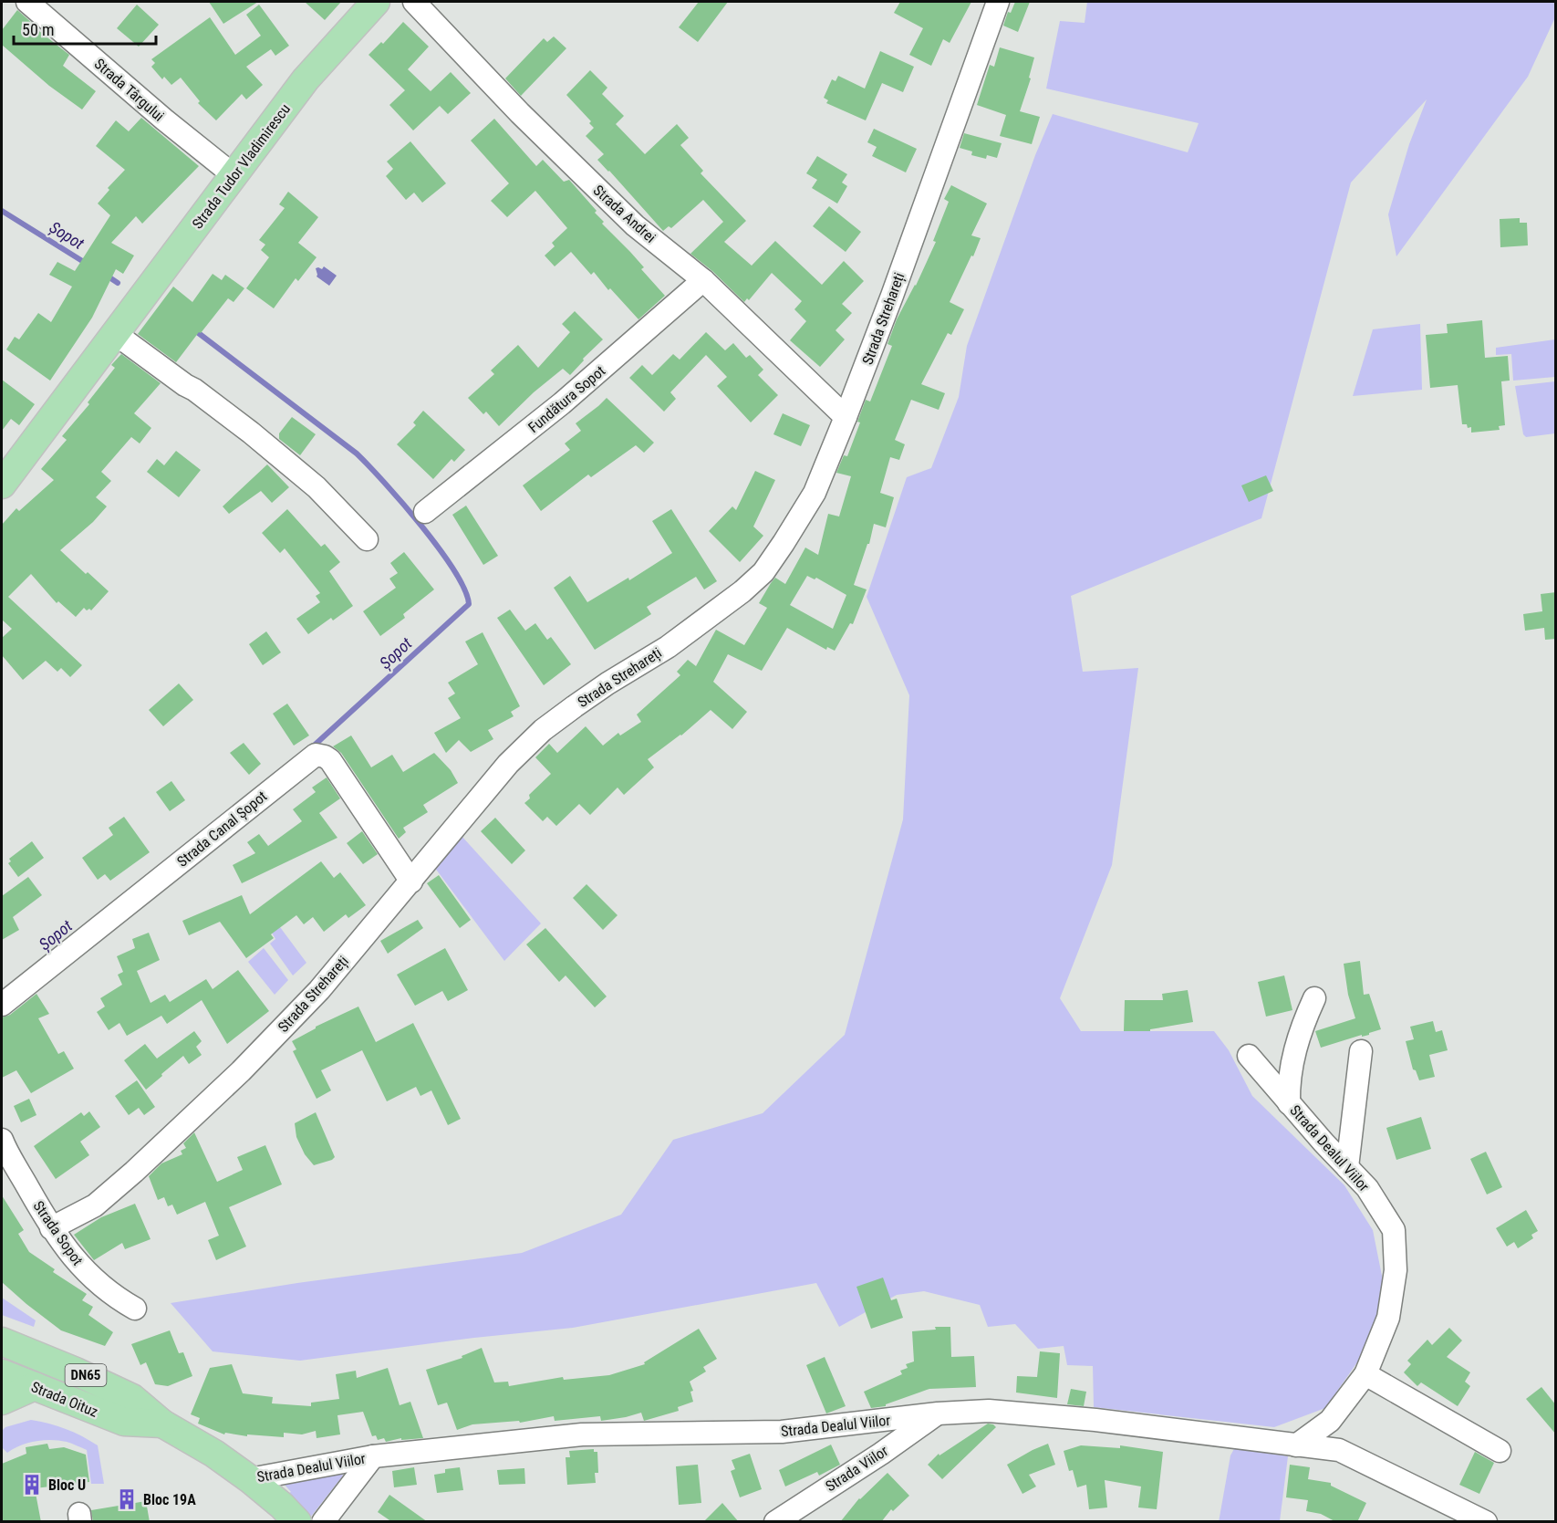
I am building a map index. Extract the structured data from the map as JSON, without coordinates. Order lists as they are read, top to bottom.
{
  "streets": {
    "main road": ["Strada Tudor Vladimirescu", "DN65", "Strada Oituz"],
    "street": [
      "Strada Târgului",
      "Strada Andrei",
      "Strada Strehareți",
      "Fundătura Sopot",
      "Strada Canal Șopot",
      "Strada Dealul Viilor",
      "Strada Sopot",
      "Strada Viilor"
    ]
  },
  "crossings": [
    ["Strada Târgului", "Strada Tudor Vladimirescu"],
    ["Strada Andrei", "Strada Strehareți"],
    ["Strada Andrei", "Fundătura Sopot"],
    ["Strada Strehareți", "Strada Canal Șopot"],
    ["Strada Strehareți", "Strada Sopot"],
    ["Strada Dealul Viilor", "Strada Oituz"],
    ["Strada Dealul Viilor", "Strada Viilor"]
  ],
  "water": ["Șopot"],
  "places": {
    "building": ["Bloc U", "Bloc 19A"]
  },
  "scale_bar": "50 m"
}
